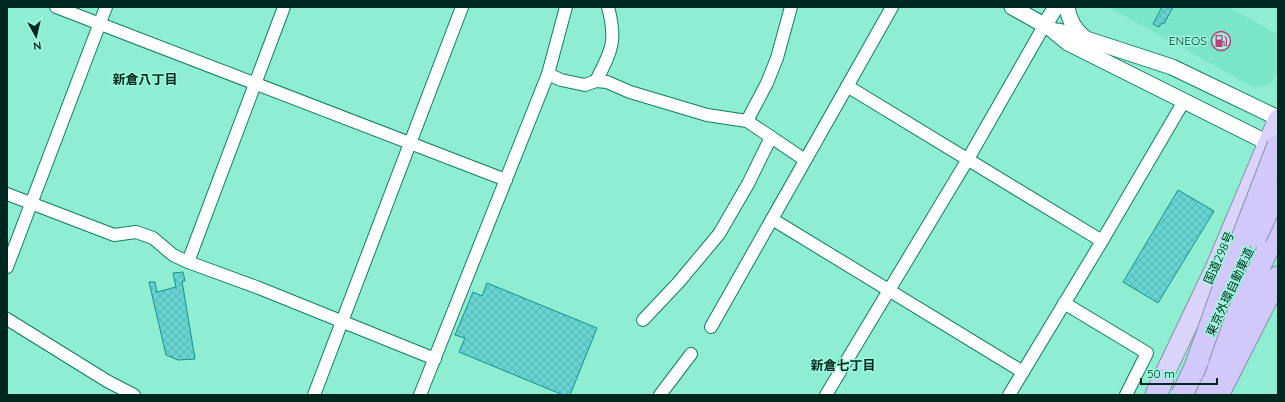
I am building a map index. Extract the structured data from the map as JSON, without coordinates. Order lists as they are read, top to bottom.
{
  "streets": {
    "highway": ["国道298号", "東京外環自動車道"]
  },
  "districts": ["新倉八丁目", "新倉七丁目"],
  "places": {
    "fuel station": ["ENEOS"]
  },
  "scale_bar": "50 m",
  "north": "bottom"
}
